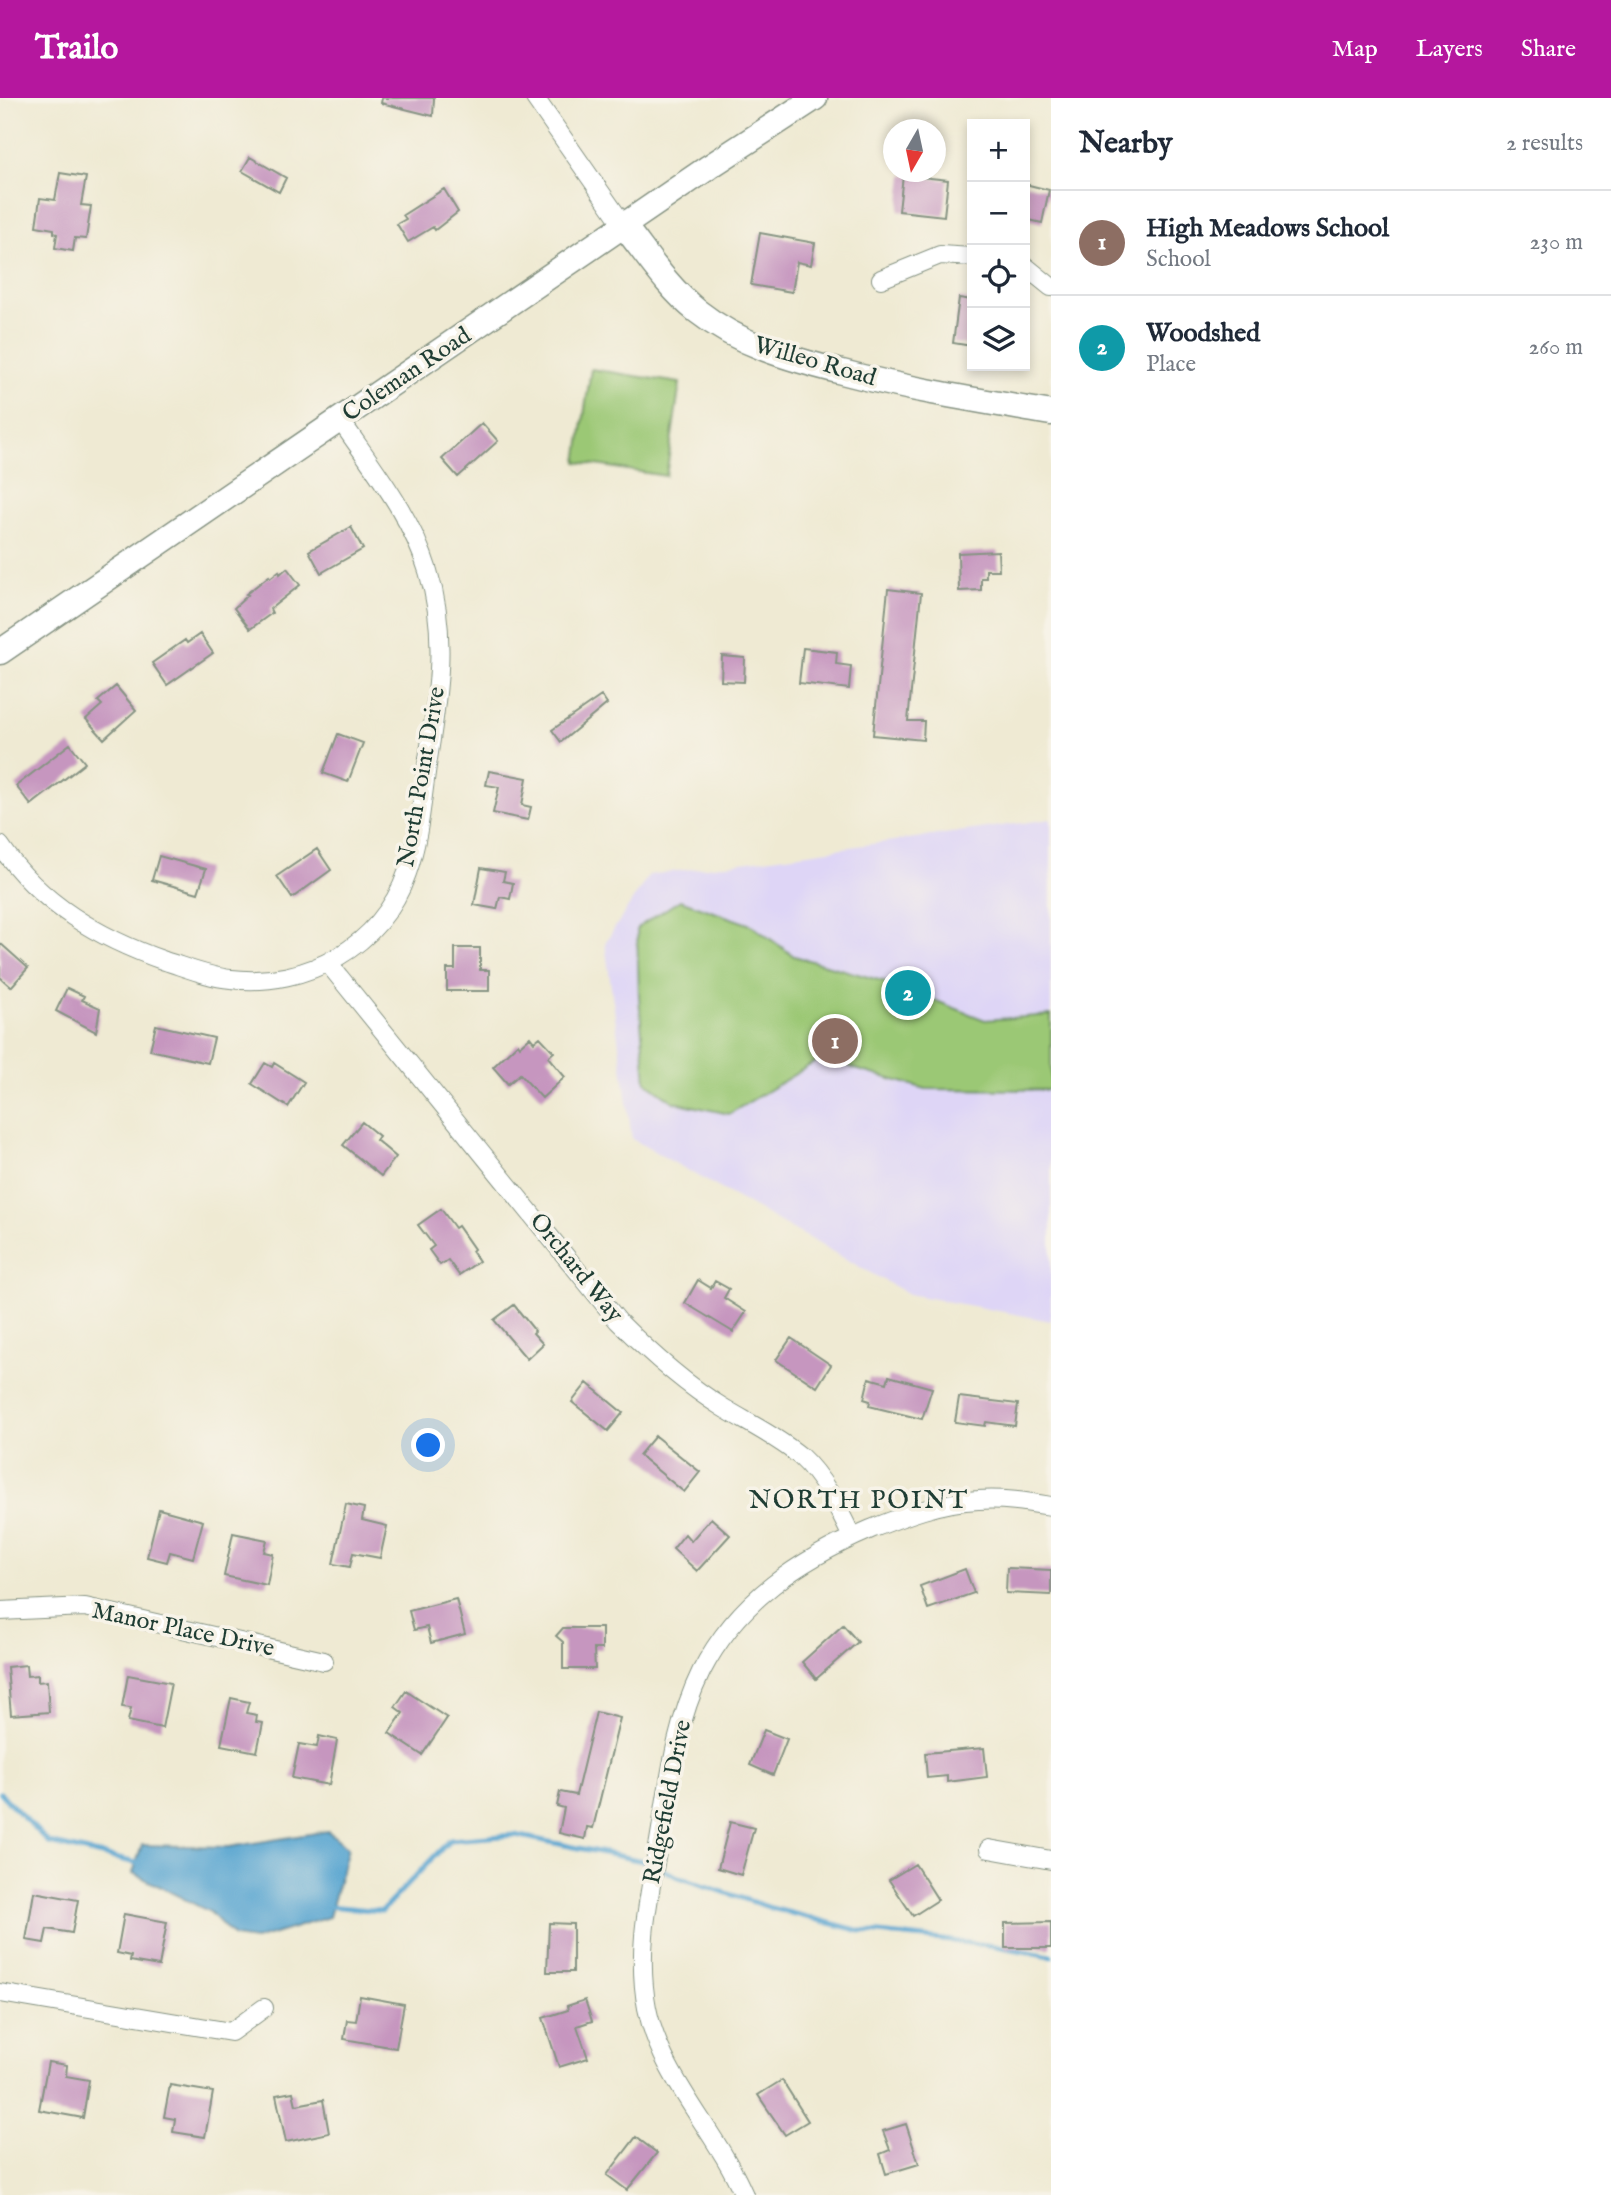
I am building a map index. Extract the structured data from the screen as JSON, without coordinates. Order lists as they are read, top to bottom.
{
  "streets": {
    "street": [
      "Willeo Road",
      "Coleman Road",
      "North Point Drive",
      "Orchard Way",
      "Manor Place Drive",
      "Ridgefield Drive"
    ]
  },
  "crossings": [
    ["Willeo Road", "Coleman Road"],
    ["Coleman Road", "North Point Drive"],
    ["North Point Drive", "Orchard Way"],
    ["Orchard Way", "Ridgefield Drive"]
  ],
  "districts": ["NORTH POINT"],
  "north": "bottom",
  "page": {
    "header": "Trailo",
    "nav": ["Map", "Layers", "Share"],
    "heading": ["Nearby", "2 results"],
    "map_buttons": ["+", "−"],
    "list": [
      {
        "mark": "1",
        "name": "High Meadows School",
        "note": "School",
        "value": "230 m"
      },
      {
        "mark": "2",
        "name": "Woodshed",
        "note": "Place",
        "value": "260 m"
      }
    ],
    "pins": ["2", "1"]
  }
}
